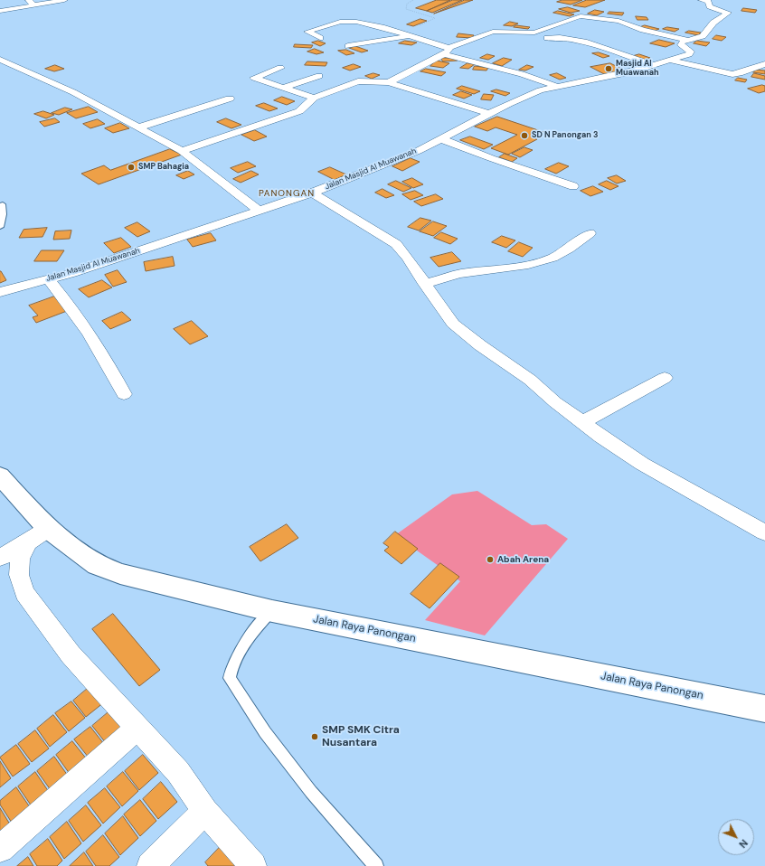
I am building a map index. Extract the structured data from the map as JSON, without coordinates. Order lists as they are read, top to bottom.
{
  "streets": {
    "main road": ["Jalan Raya Panongan"],
    "street": ["Jalan Masjid Al Muawanah"]
  },
  "districts": ["PANONGAN"],
  "places": [
    "Masjid Al Muawanah",
    "SD N Panongan 3",
    "SMP Bahagia",
    "Abah Arena",
    "SMP SMK Citra Nusantara"
  ],
  "north": "bottom right"
}
